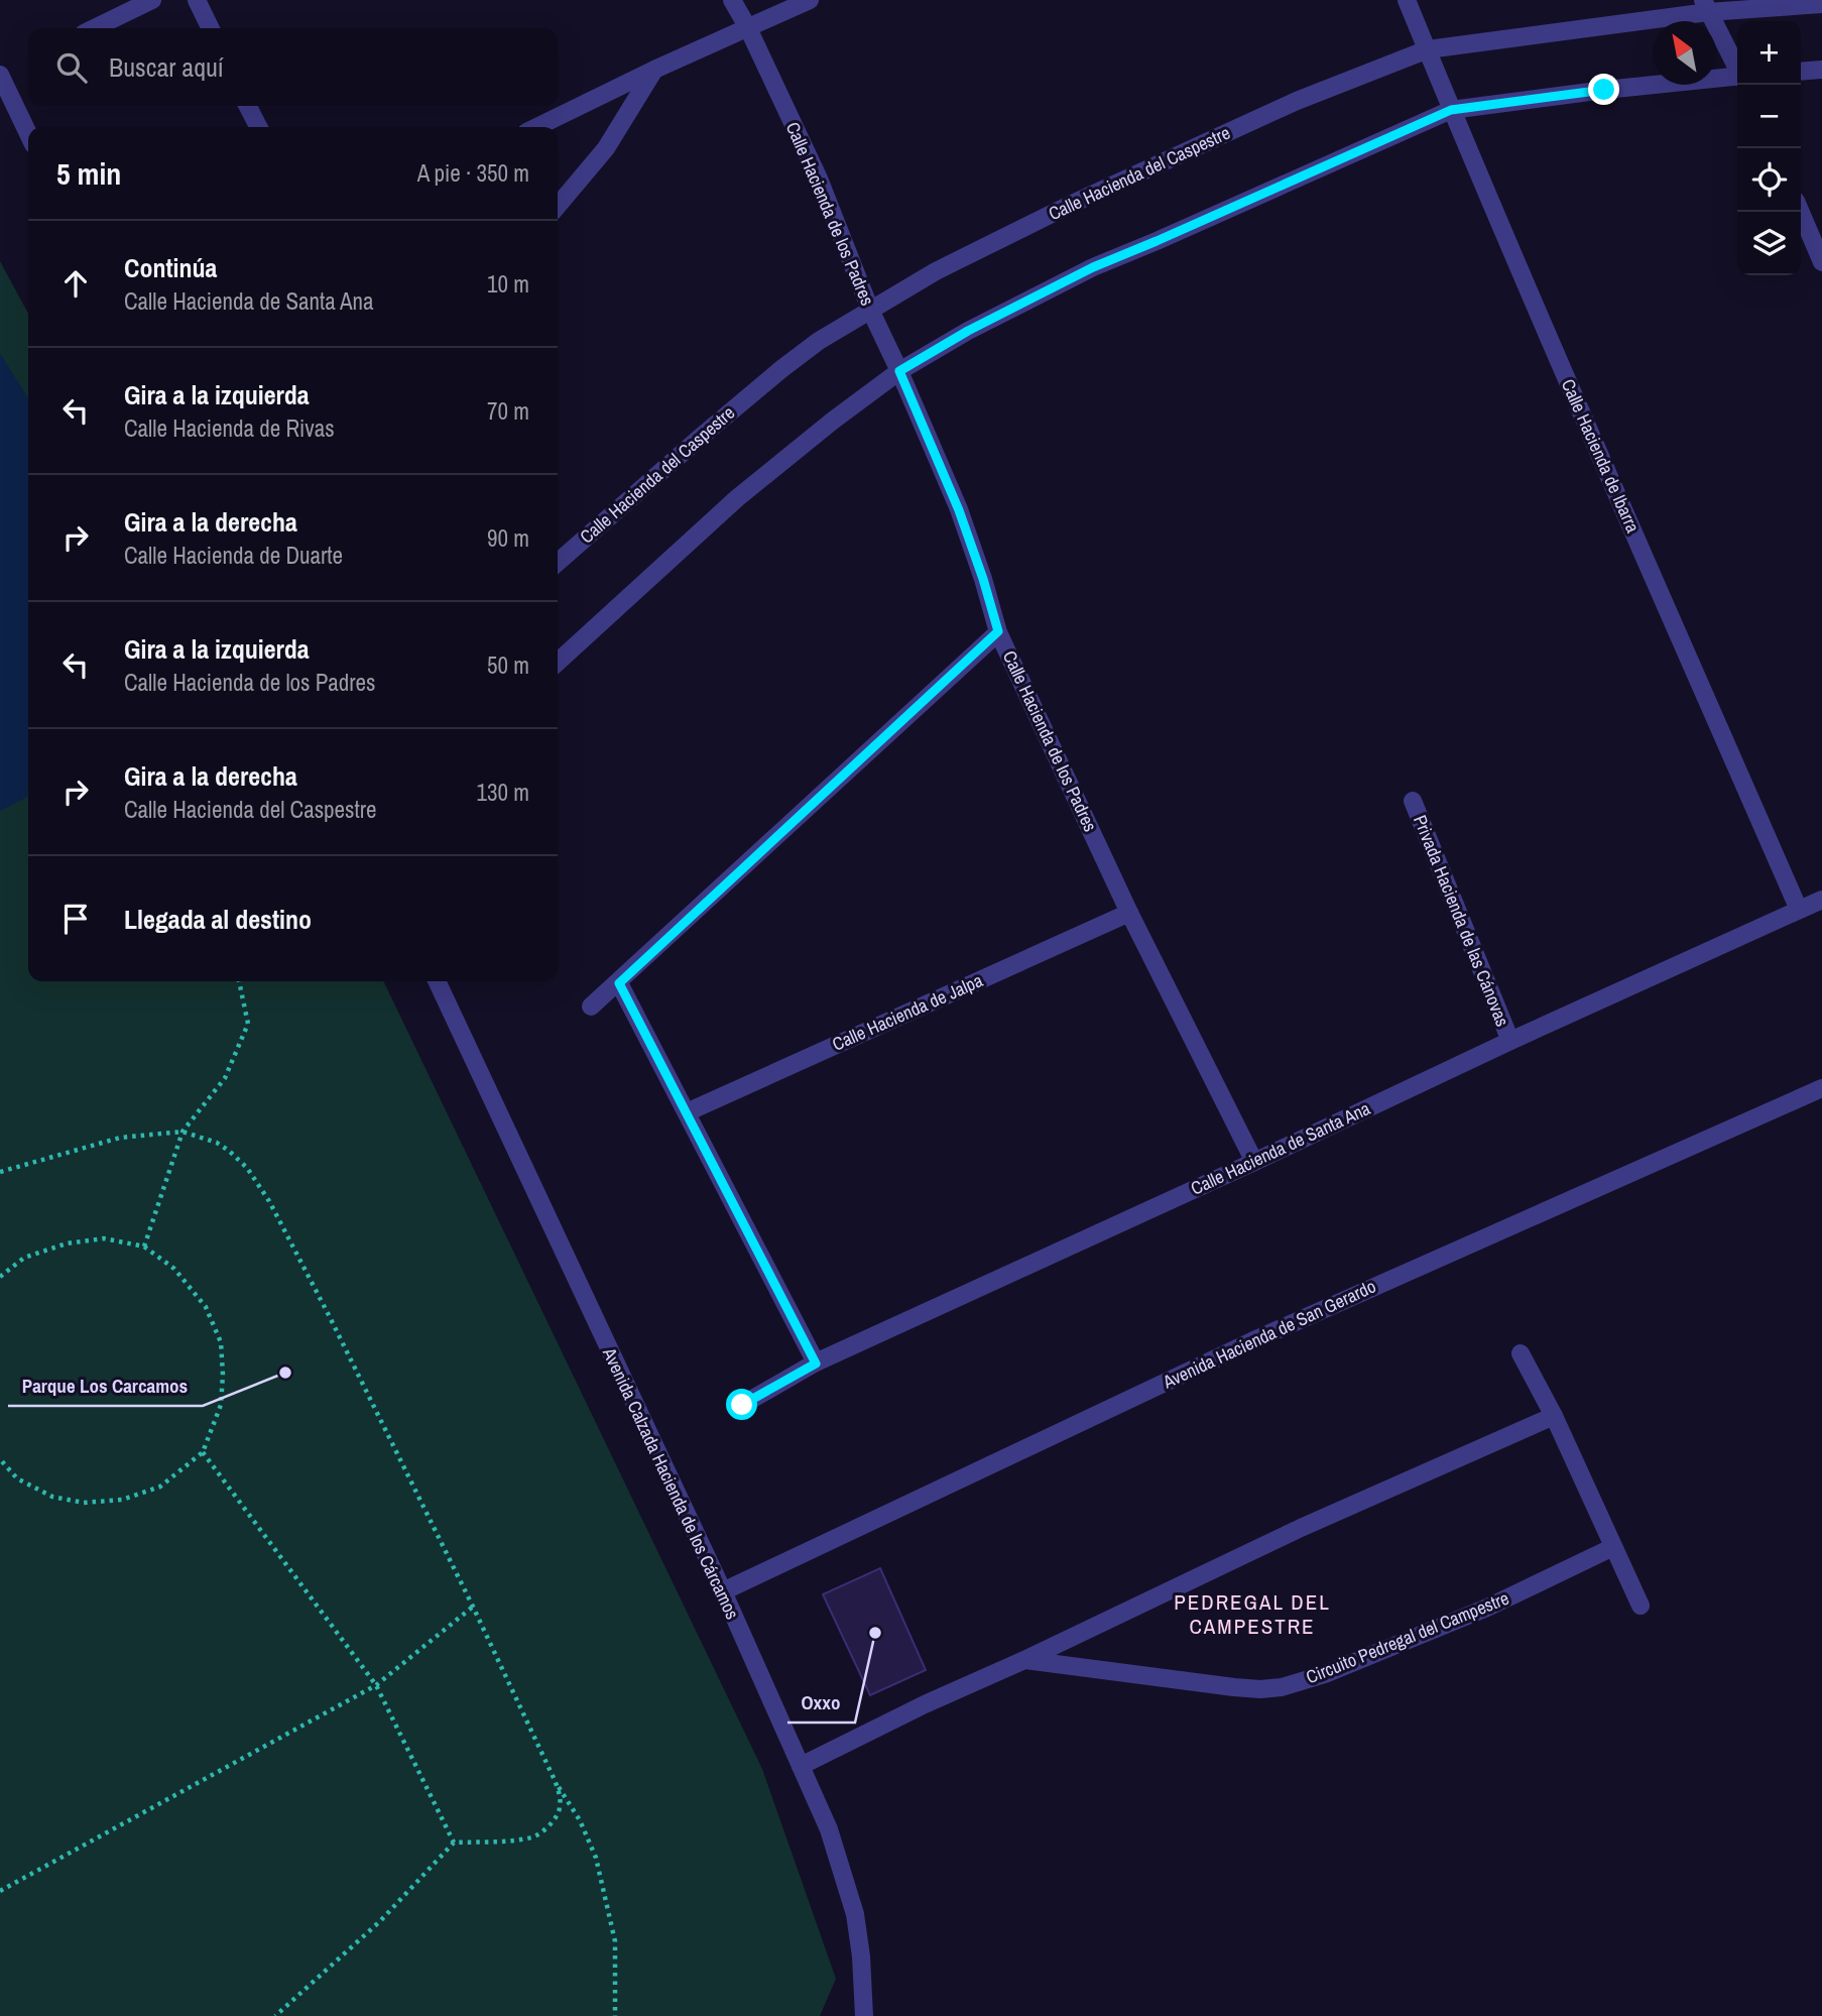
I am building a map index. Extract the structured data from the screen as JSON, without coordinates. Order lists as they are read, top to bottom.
{
  "streets": {
    "street": [
      "Calle Hacienda del Caspestre",
      "Calle Hacienda de los Padres",
      "Calle Hacienda de Ibarra",
      "Privada Hacienda de las Cánovas",
      "Calle Hacienda de Jalpa",
      "Calle Hacienda de Santa Ana",
      "Avenida Hacienda de San Gerardo",
      "Avenida Calzada Hacienda de los Cárcamos",
      "Circuito Pedregal del Campestre"
    ]
  },
  "crossings": [
    ["Calle Hacienda del Caspestre", "Calle Hacienda de los Padres"],
    ["Calle Hacienda del Caspestre", "Calle Hacienda de Ibarra"],
    ["Calle Hacienda de los Padres", "Calle Hacienda de Jalpa"],
    ["Calle Hacienda de los Padres", "Calle Hacienda de Santa Ana"],
    ["Calle Hacienda de Ibarra", "Calle Hacienda de Santa Ana"],
    ["Privada Hacienda de las Cánovas", "Calle Hacienda de Santa Ana"],
    ["Avenida Hacienda de San Gerardo", "Avenida Calzada Hacienda de los Cárcamos"]
  ],
  "districts": ["PEDREGAL DEL CAMPESTRE"],
  "places": ["Parque Los Carcamos", "Oxxo"],
  "north": "top left",
  "page": {
    "map_buttons": ["+", "−"],
    "search": "Buscar aquí",
    "heading": ["5 min", "A pie · 350 m"],
    "list": [
      ["Continúa", "Calle Hacienda de Santa Ana", "10 m"],
      ["Gira a la izquierda", "Calle Hacienda de Rivas", "70 m"],
      ["Gira a la derecha", "Calle Hacienda de Duarte", "90 m"],
      ["Gira a la izquierda", "Calle Hacienda de los Padres", "50 m"],
      ["Gira a la derecha", "Calle Hacienda del Caspestre", "130 m"],
      "Llegada al destino"
    ]
  }
}
